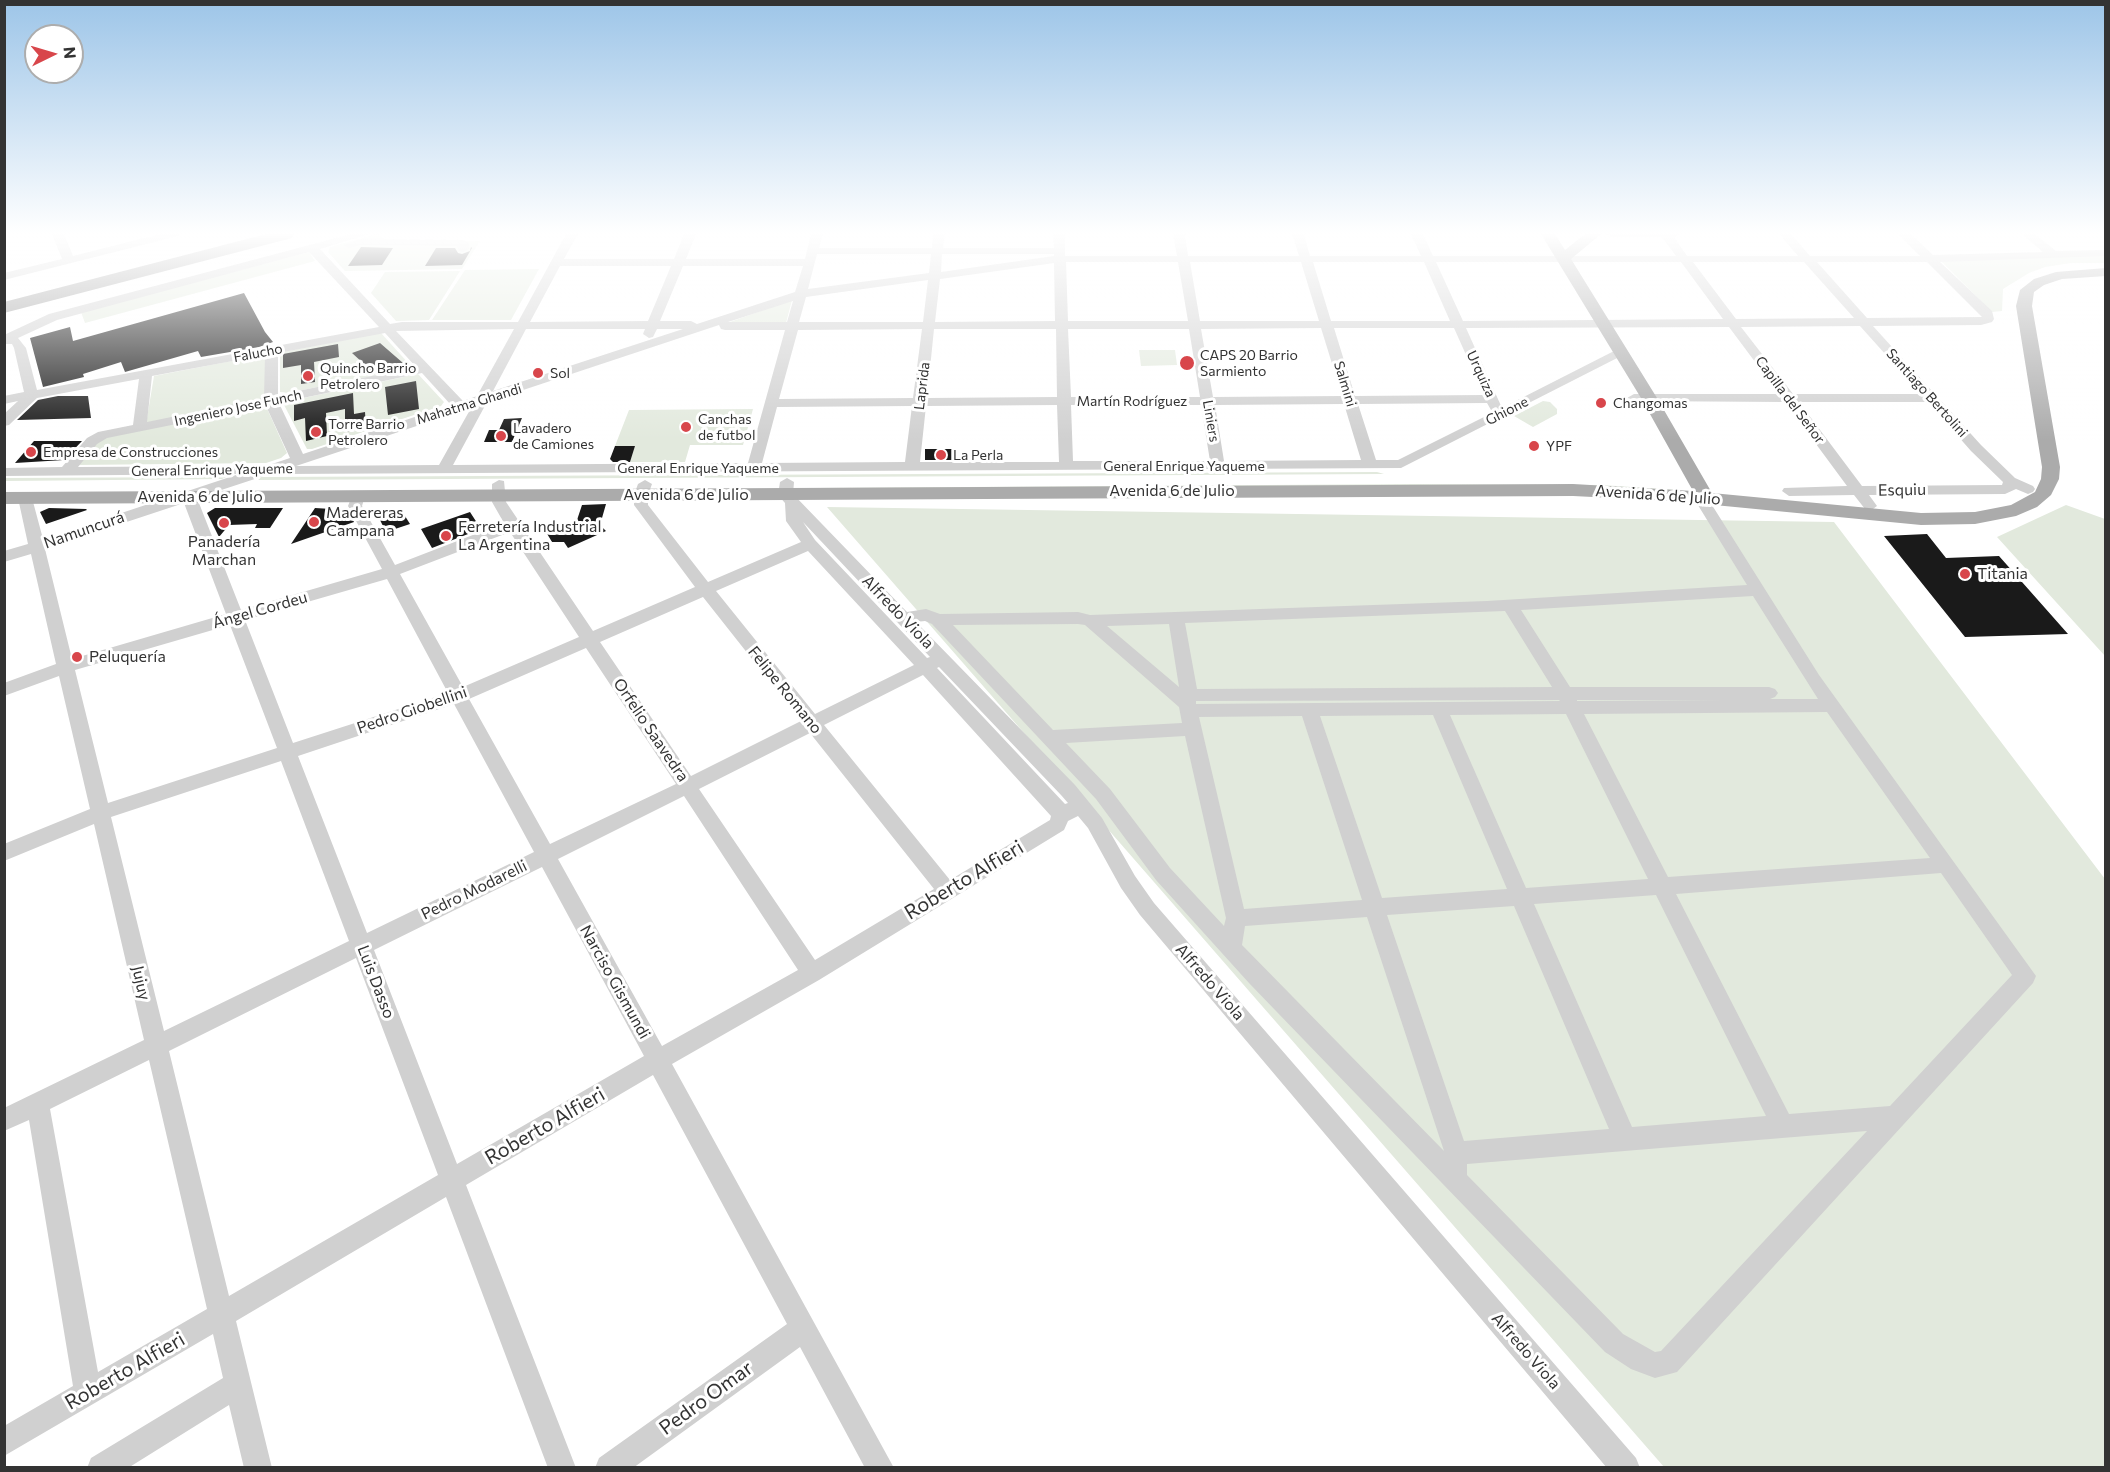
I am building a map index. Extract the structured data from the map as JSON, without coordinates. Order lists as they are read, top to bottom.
{
  "streets": {
    "main road": ["Avenida 6 de Julio"],
    "street": [
      "Falucho",
      "Urquiza",
      "Salmini",
      "Laprida",
      "Santiago Bertolini",
      "Capilla del Señor",
      "Martín Rodríguez",
      "Mahatma Ghandi",
      "Ingeniero Jose Funch",
      "Ghione",
      "Liniers",
      "General Enrique Yaqueme",
      "Esquiu",
      "Namuncurá",
      "Ángel Cordeu",
      "Alfredo Viola",
      "Felipe Romano",
      "Pedro Giobellini",
      "Orfelio Saavedra",
      "Roberto Alfieri",
      "Pedro Modarelli",
      "Luis Dasso",
      "Narciso Gismundi",
      "Jujuy",
      "Pedro Omar"
    ]
  },
  "crossings": [
    ["Falucho", "Urquiza"],
    ["Falucho", "Salmini"],
    ["Falucho", "Laprida"],
    ["Falucho", "Santiago Bertolini"],
    ["Falucho", "Capilla del Señor"],
    ["Falucho", "Mahatma Ghandi"],
    ["Falucho", "Liniers"],
    ["Urquiza", "Martín Rodríguez"],
    ["Urquiza", "Ghione"],
    ["Salmini", "Martín Rodríguez"],
    ["Salmini", "General Enrique Yaqueme"],
    ["Laprida", "Martín Rodríguez"],
    ["Laprida", "General Enrique Yaqueme"],
    ["Santiago Bertolini", "Esquiu"],
    ["Santiago Bertolini", "Avenida 6 de Julio"],
    ["Capilla del Señor", "Esquiu"],
    ["Capilla del Señor", "Avenida 6 de Julio"],
    ["Martín Rodríguez", "Liniers"],
    ["Mahatma Ghandi", "General Enrique Yaqueme"],
    ["Mahatma Ghandi", "Namuncurá"],
    ["Ingeniero Jose Funch", "General Enrique Yaqueme"],
    ["Ghione", "General Enrique Yaqueme"],
    ["Liniers", "General Enrique Yaqueme"],
    ["General Enrique Yaqueme", "Namuncurá"],
    ["Avenida 6 de Julio", "Namuncurá"],
    ["Avenida 6 de Julio", "Alfredo Viola"],
    ["Avenida 6 de Julio", "Felipe Romano"],
    ["Avenida 6 de Julio", "Orfelio Saavedra"],
    ["Avenida 6 de Julio", "Luis Dasso"],
    ["Avenida 6 de Julio", "Narciso Gismundi"],
    ["Avenida 6 de Julio", "Jujuy"],
    ["Namuncurá", "Luis Dasso"],
    ["Namuncurá", "Jujuy"],
    ["Ángel Cordeu", "Orfelio Saavedra"],
    ["Ángel Cordeu", "Luis Dasso"],
    ["Ángel Cordeu", "Narciso Gismundi"],
    ["Ángel Cordeu", "Jujuy"],
    ["Alfredo Viola", "Pedro Giobellini"],
    ["Alfredo Viola", "Roberto Alfieri"],
    ["Alfredo Viola", "Pedro Modarelli"],
    ["Felipe Romano", "Pedro Giobellini"],
    ["Felipe Romano", "Roberto Alfieri"],
    ["Felipe Romano", "Pedro Modarelli"],
    ["Pedro Giobellini", "Orfelio Saavedra"],
    ["Pedro Giobellini", "Luis Dasso"],
    ["Pedro Giobellini", "Narciso Gismundi"],
    ["Pedro Giobellini", "Jujuy"],
    ["Orfelio Saavedra", "Roberto Alfieri"],
    ["Orfelio Saavedra", "Pedro Modarelli"],
    ["Roberto Alfieri", "Luis Dasso"],
    ["Roberto Alfieri", "Narciso Gismundi"],
    ["Roberto Alfieri", "Jujuy"],
    ["Pedro Modarelli", "Luis Dasso"],
    ["Pedro Modarelli", "Narciso Gismundi"],
    ["Pedro Modarelli", "Jujuy"],
    ["Narciso Gismundi", "Pedro Omar"]
  ],
  "places": [
    "CAPS 20 Barrio Sarmiento",
    "Sol",
    "Quincho Barrio Petrolero",
    "Changomas",
    "Canchas de futbol",
    "Torre Barrio Petrolero",
    "Lavadero de Camiones",
    "YPF",
    "Empresa de Construcciones",
    "La Perla",
    "Madereras Campana",
    "Panadería Marchan",
    "Ferretería Industrial La Argentina",
    "Titania",
    "Peluquería"
  ],
  "north": "right"
}
